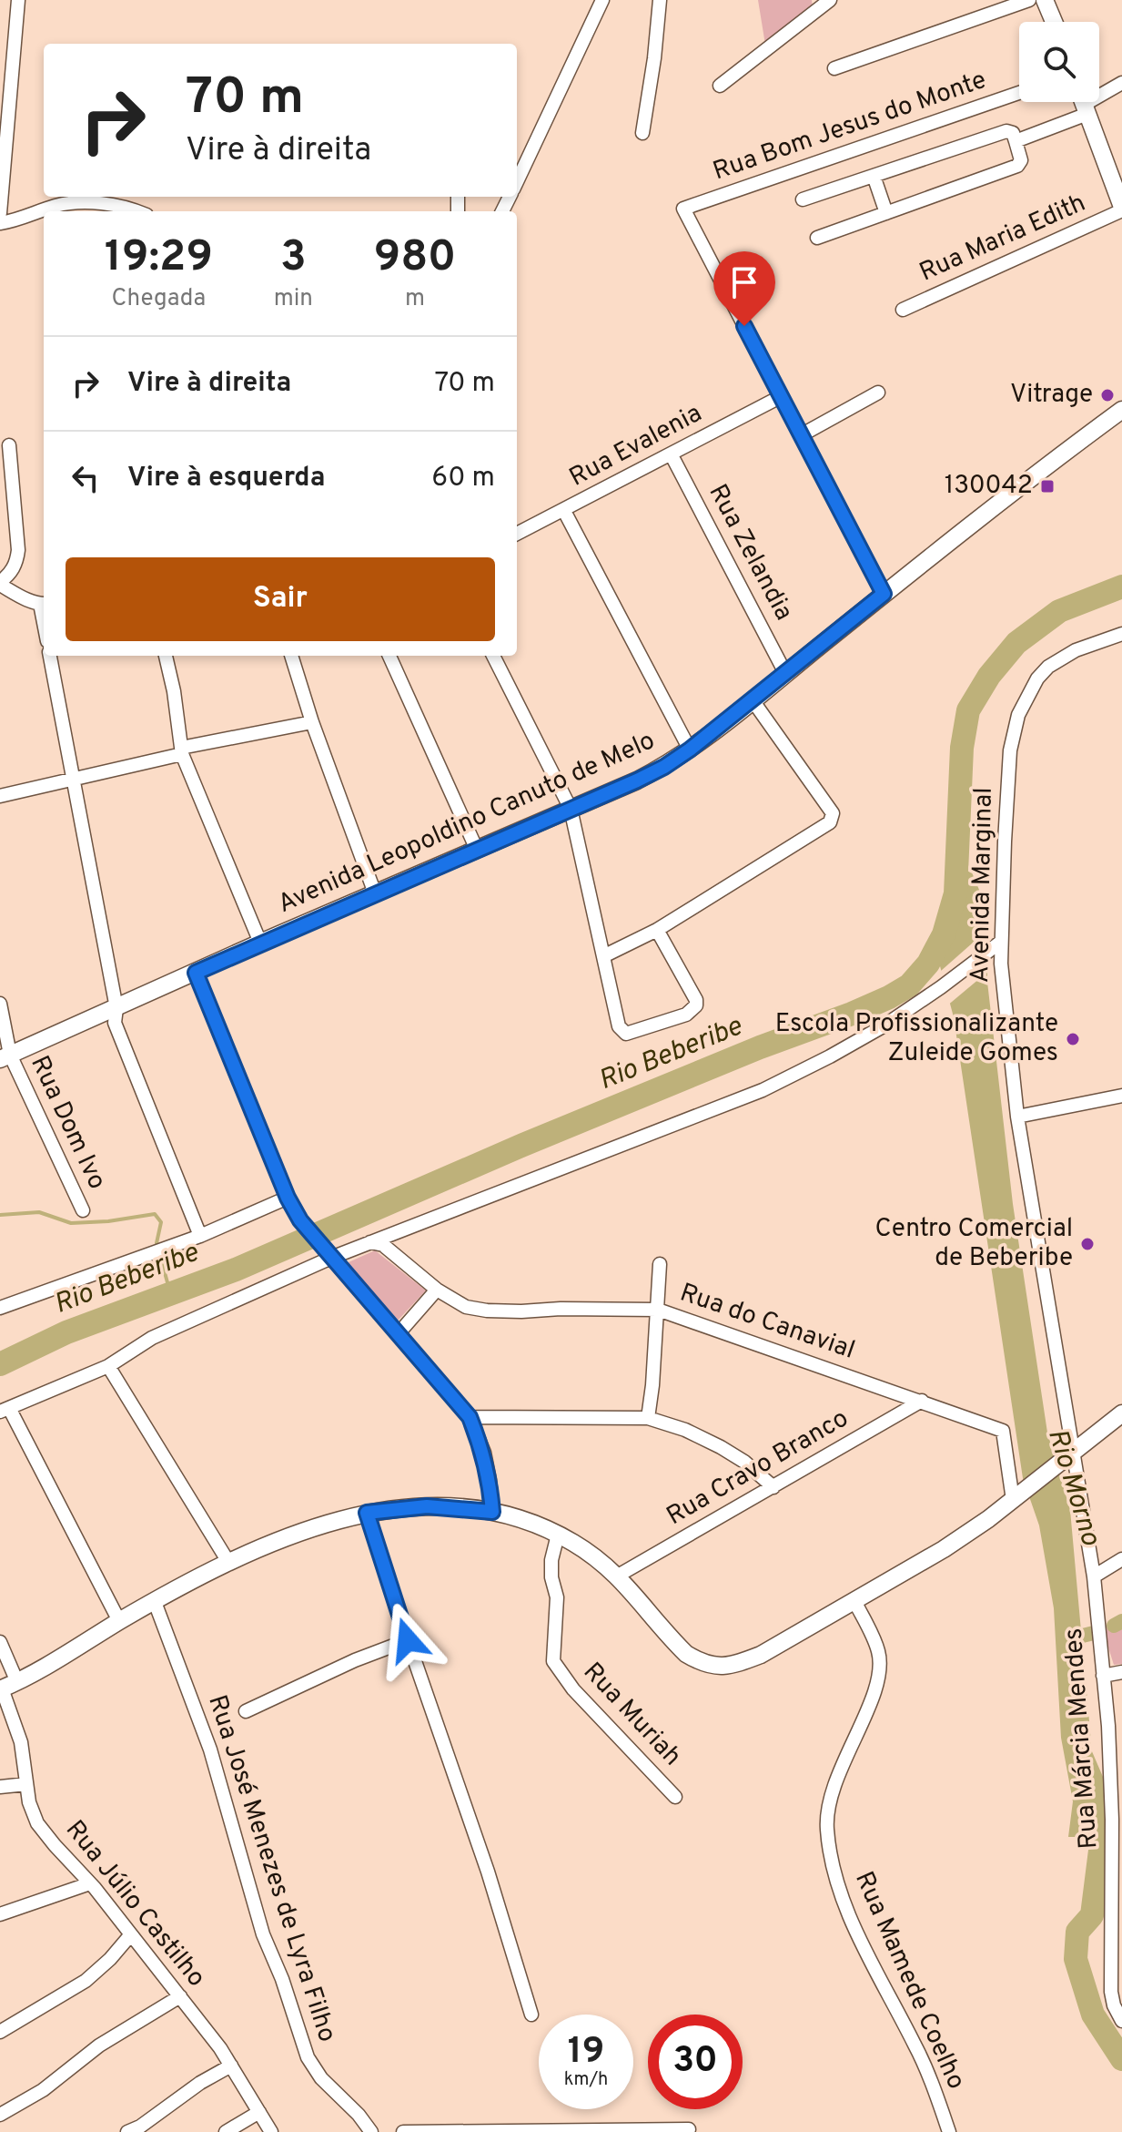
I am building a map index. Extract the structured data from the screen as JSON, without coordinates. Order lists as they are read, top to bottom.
{
  "streets": {
    "street": [
      "Rua Bom Jesus do Monte",
      "Rua Maria Edith",
      "Rua Evalenia",
      "Rua Zelandia",
      "Avenida Leopoldino Canuto de Melo",
      "Avenida Marginal",
      "Rua Dom Ivo",
      "Rua do Canavial",
      "Rua Cravo Branco",
      "Rua Muriah",
      "Rua Márcia Mendes",
      "Rua José Menezes de Lyra Filho",
      "Rua Júlio Castilho",
      "Rua Mamede Coelho"
    ]
  },
  "crossings": [
    ["Rua Bom Jesus do Monte", "Rua Evalenia"],
    ["Rua Evalenia", "Rua Zelandia"],
    ["Rua Zelandia", "Avenida Leopoldino Canuto de Melo"],
    ["Avenida Leopoldino Canuto de Melo", "Rua Dom Ivo"],
    ["Avenida Marginal", "Rua Márcia Mendes"],
    ["Rua do Canavial", "Rua Cravo Branco"]
  ],
  "water": ["Rio Beberibe", "Rio Morno"],
  "places": {
    "other": ["Vitrage", "Escola Profissionalizante Zuleide Gomes", "Centro Comercial de Beberibe"],
    "transit": ["130042"]
  },
  "page": {
    "turn": ["70 m", "Vire à direita"],
    "eta": [
      "19:29",
      "Chegada",
      "3",
      "min",
      "980",
      "m"
    ],
    "list": [
      {
        "name": "Vire à direita",
        "value": "70 m"
      },
      {
        "name": "Vire à esquerda",
        "value": "60 m"
      }
    ],
    "buttons": "Sair",
    "speed": "19 km/h",
    "limit": "30"
  }
}
